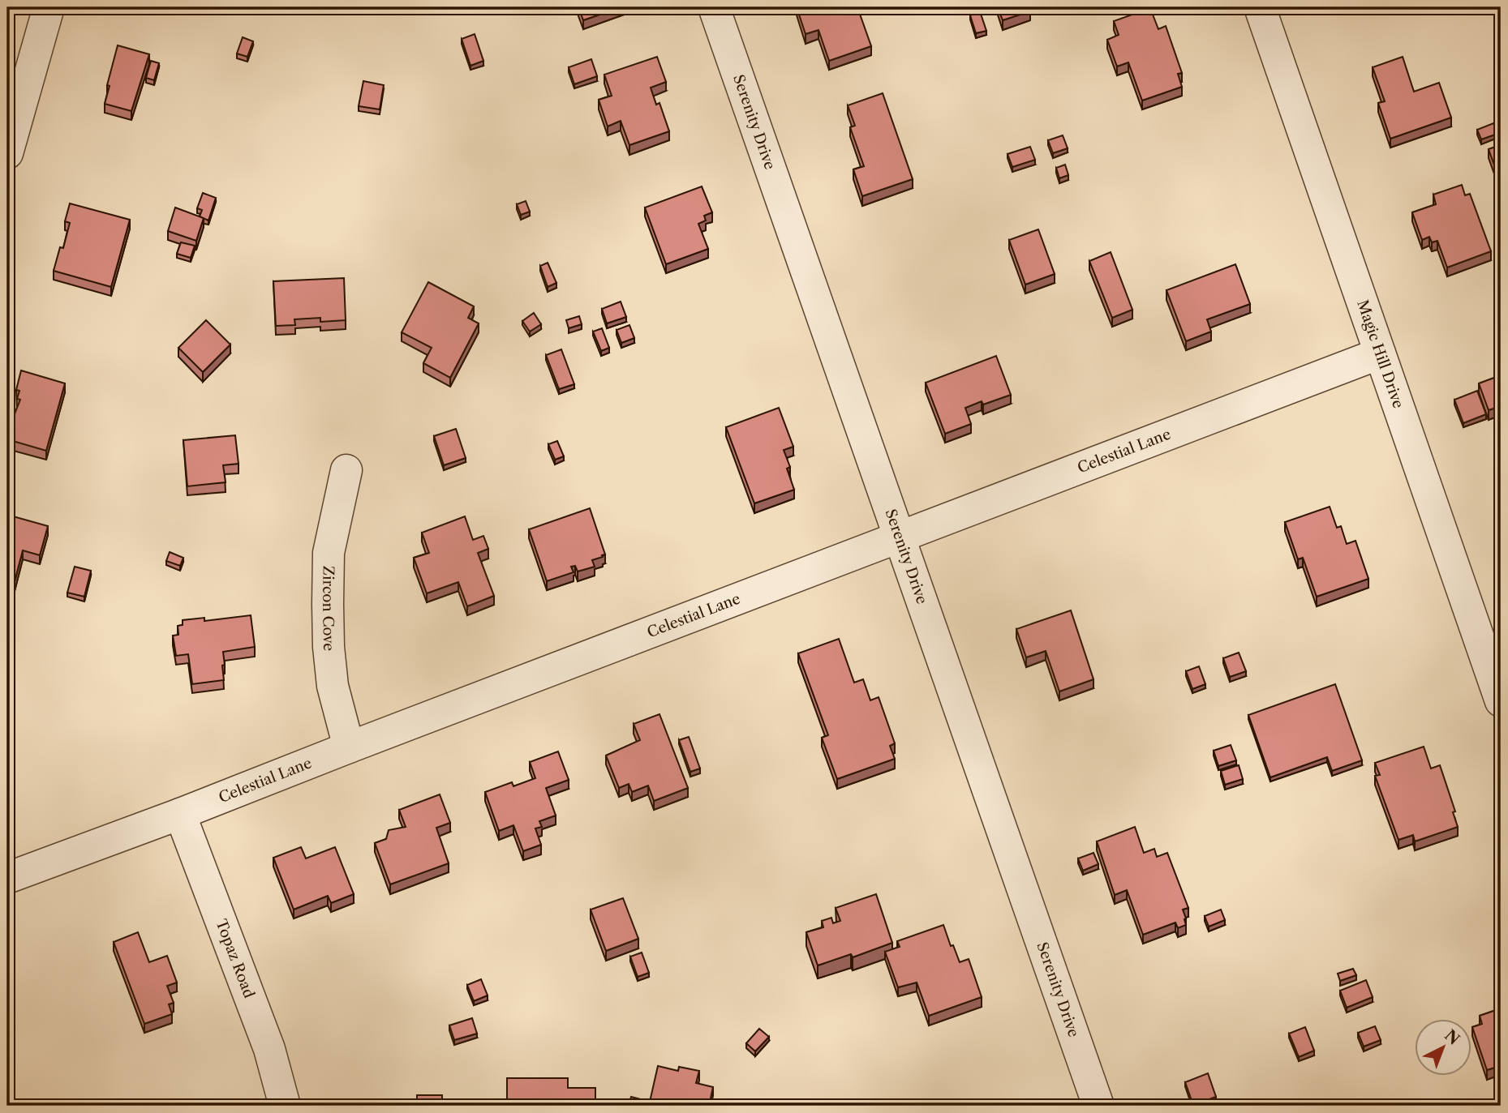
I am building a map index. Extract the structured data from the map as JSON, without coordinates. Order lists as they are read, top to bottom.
{
  "streets": {
    "street": [
      "Serenity Drive",
      "Magic Hill Drive",
      "Celestial Lane",
      "Zircon Cove",
      "Topaz Road"
    ]
  },
  "crossings": [
    ["Serenity Drive", "Celestial Lane"],
    ["Magic Hill Drive", "Celestial Lane"],
    ["Celestial Lane", "Zircon Cove"],
    ["Celestial Lane", "Topaz Road"]
  ],
  "north": "top right"
}
